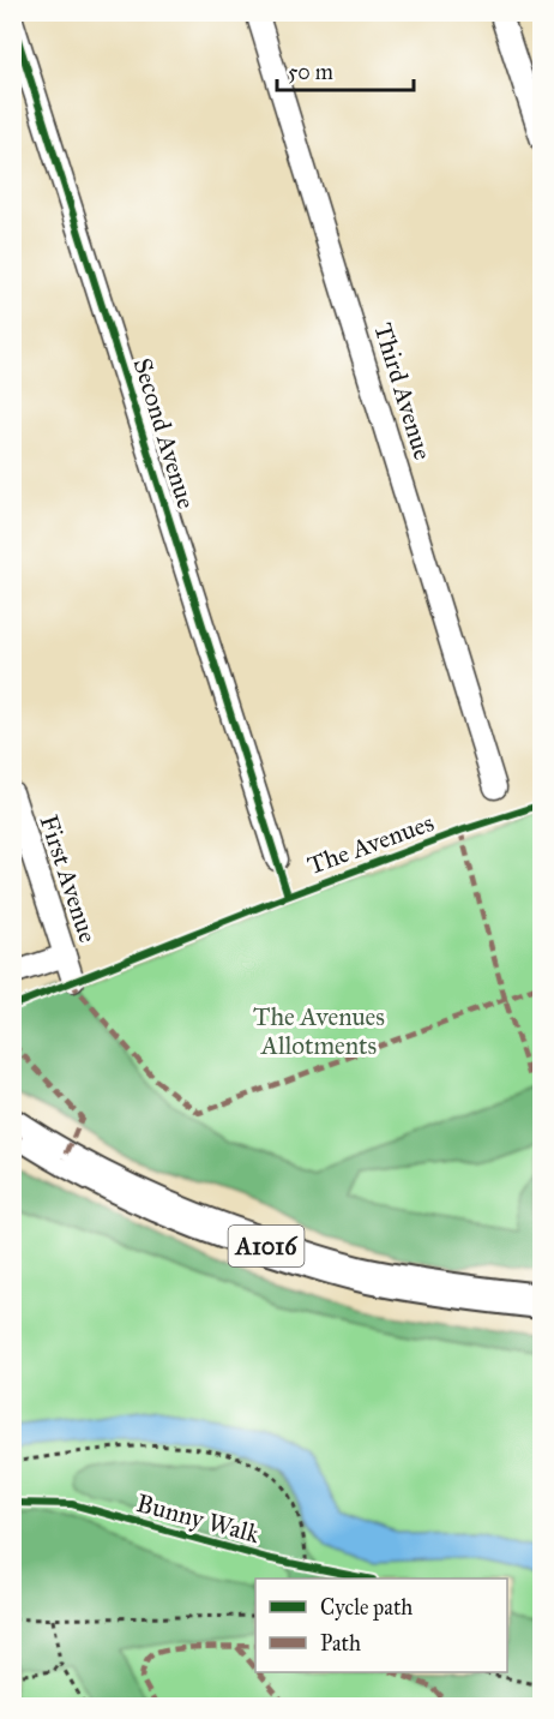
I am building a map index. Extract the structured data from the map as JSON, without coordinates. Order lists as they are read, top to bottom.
{
  "streets": {
    "main road": ["A1016"],
    "street": ["Third Avenue", "Second Avenue", "First Avenue"],
    "cycle path": ["The Avenues", "Bunny Walk"]
  },
  "parks": ["The Avenues Allotments"],
  "legend": ["Cycle path", "Path"],
  "scale_bar": "50 m"
}
